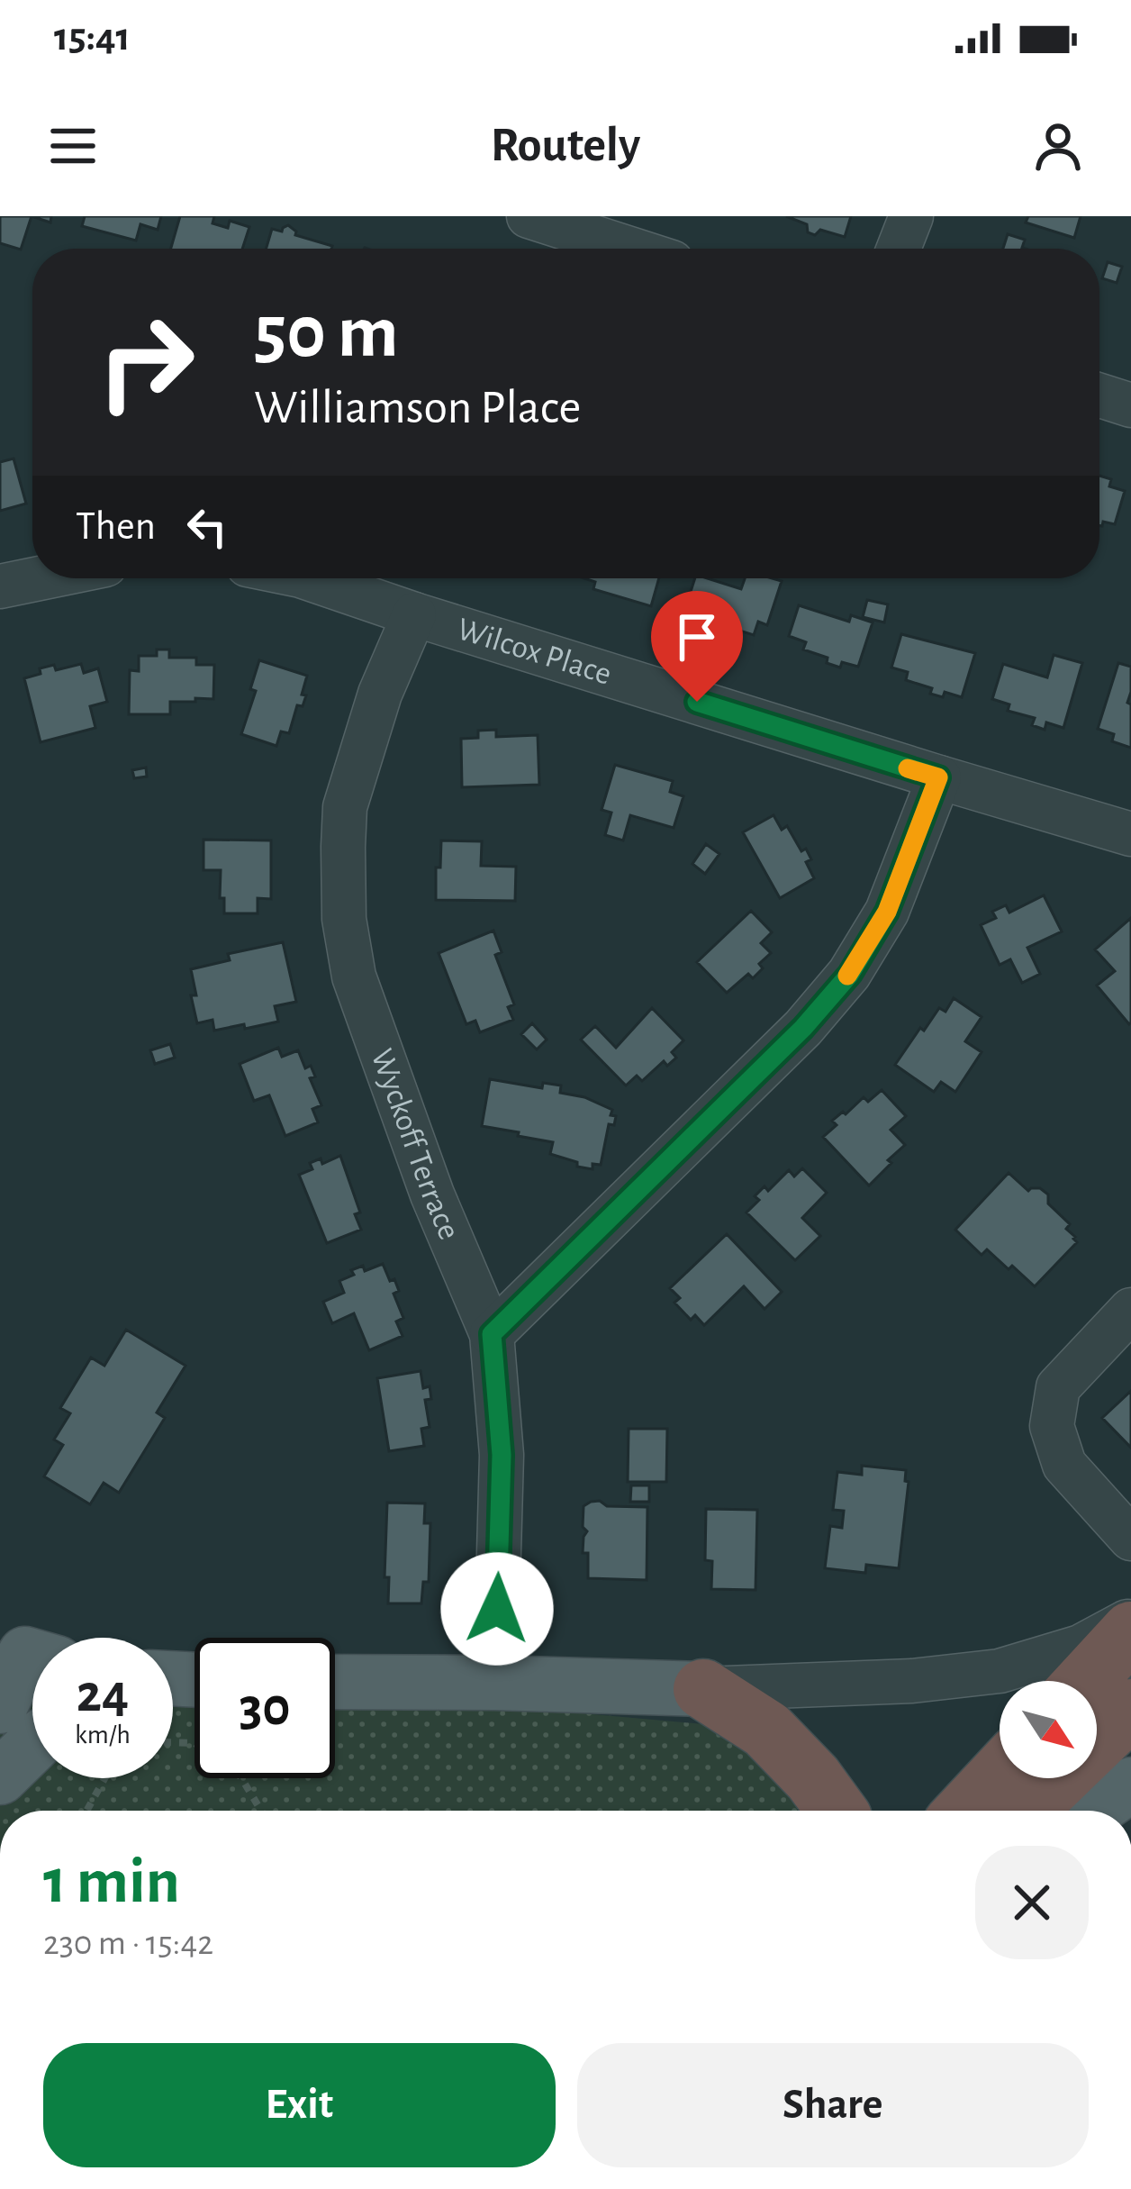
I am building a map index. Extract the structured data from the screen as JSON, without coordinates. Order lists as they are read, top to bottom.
{
  "streets": {
    "street": ["Wilcox Place", "Wyckoff Terrace"]
  },
  "crossings": [
    ["Wilcox Place", "Wyckoff Terrace"]
  ],
  "north": "bottom right",
  "page": {
    "status": "15:41",
    "header": "Routely",
    "turn": ["50 m", "Williamson Place"],
    "then": "Then",
    "speed": "24 km/h",
    "limit": "30",
    "heading": ["1 min", "230 m · 15:42"],
    "buttons": ["Exit", "Share"]
  }
}
